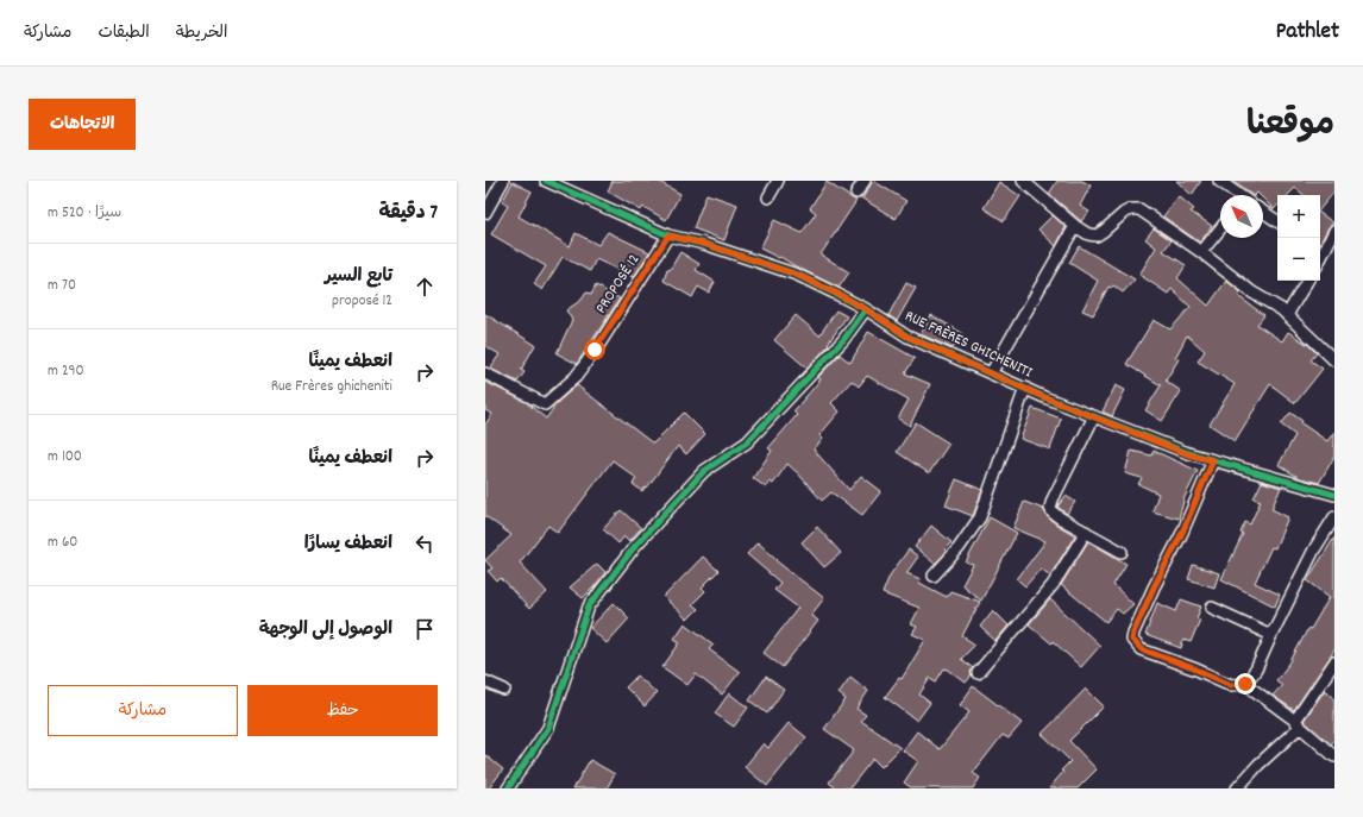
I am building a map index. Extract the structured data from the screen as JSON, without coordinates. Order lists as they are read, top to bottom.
{
  "streets": {
    "street": ["PROPOSÉ 12", "RUE FRÈRES GHICHENITI"]
  },
  "crossings": [
    ["PROPOSÉ 12", "RUE FRÈRES GHICHENITI"]
  ],
  "north": "top left",
  "page": {
    "header": "Pathlet",
    "nav": ["الخريطة", "الطبقات", "مشاركة"],
    "title": "موقعنا",
    "buttons": [
      "الاتجاهات",
      ["حفظ", "مشاركة"]
    ],
    "heading": ["7 دقيقة", "سيرًا · 520 m"],
    "map_buttons": ["+", "−"],
    "list": [
      ["تابع السير", "proposé 12", "70 m"],
      ["انعطف يمينًا", "Rue Frères ghicheniti", "290 m"],
      ["انعطف يمينًا", "100 m"],
      ["انعطف يسارًا", "60 m"],
      "الوصول إلى الوجهة"
    ]
  }
}
